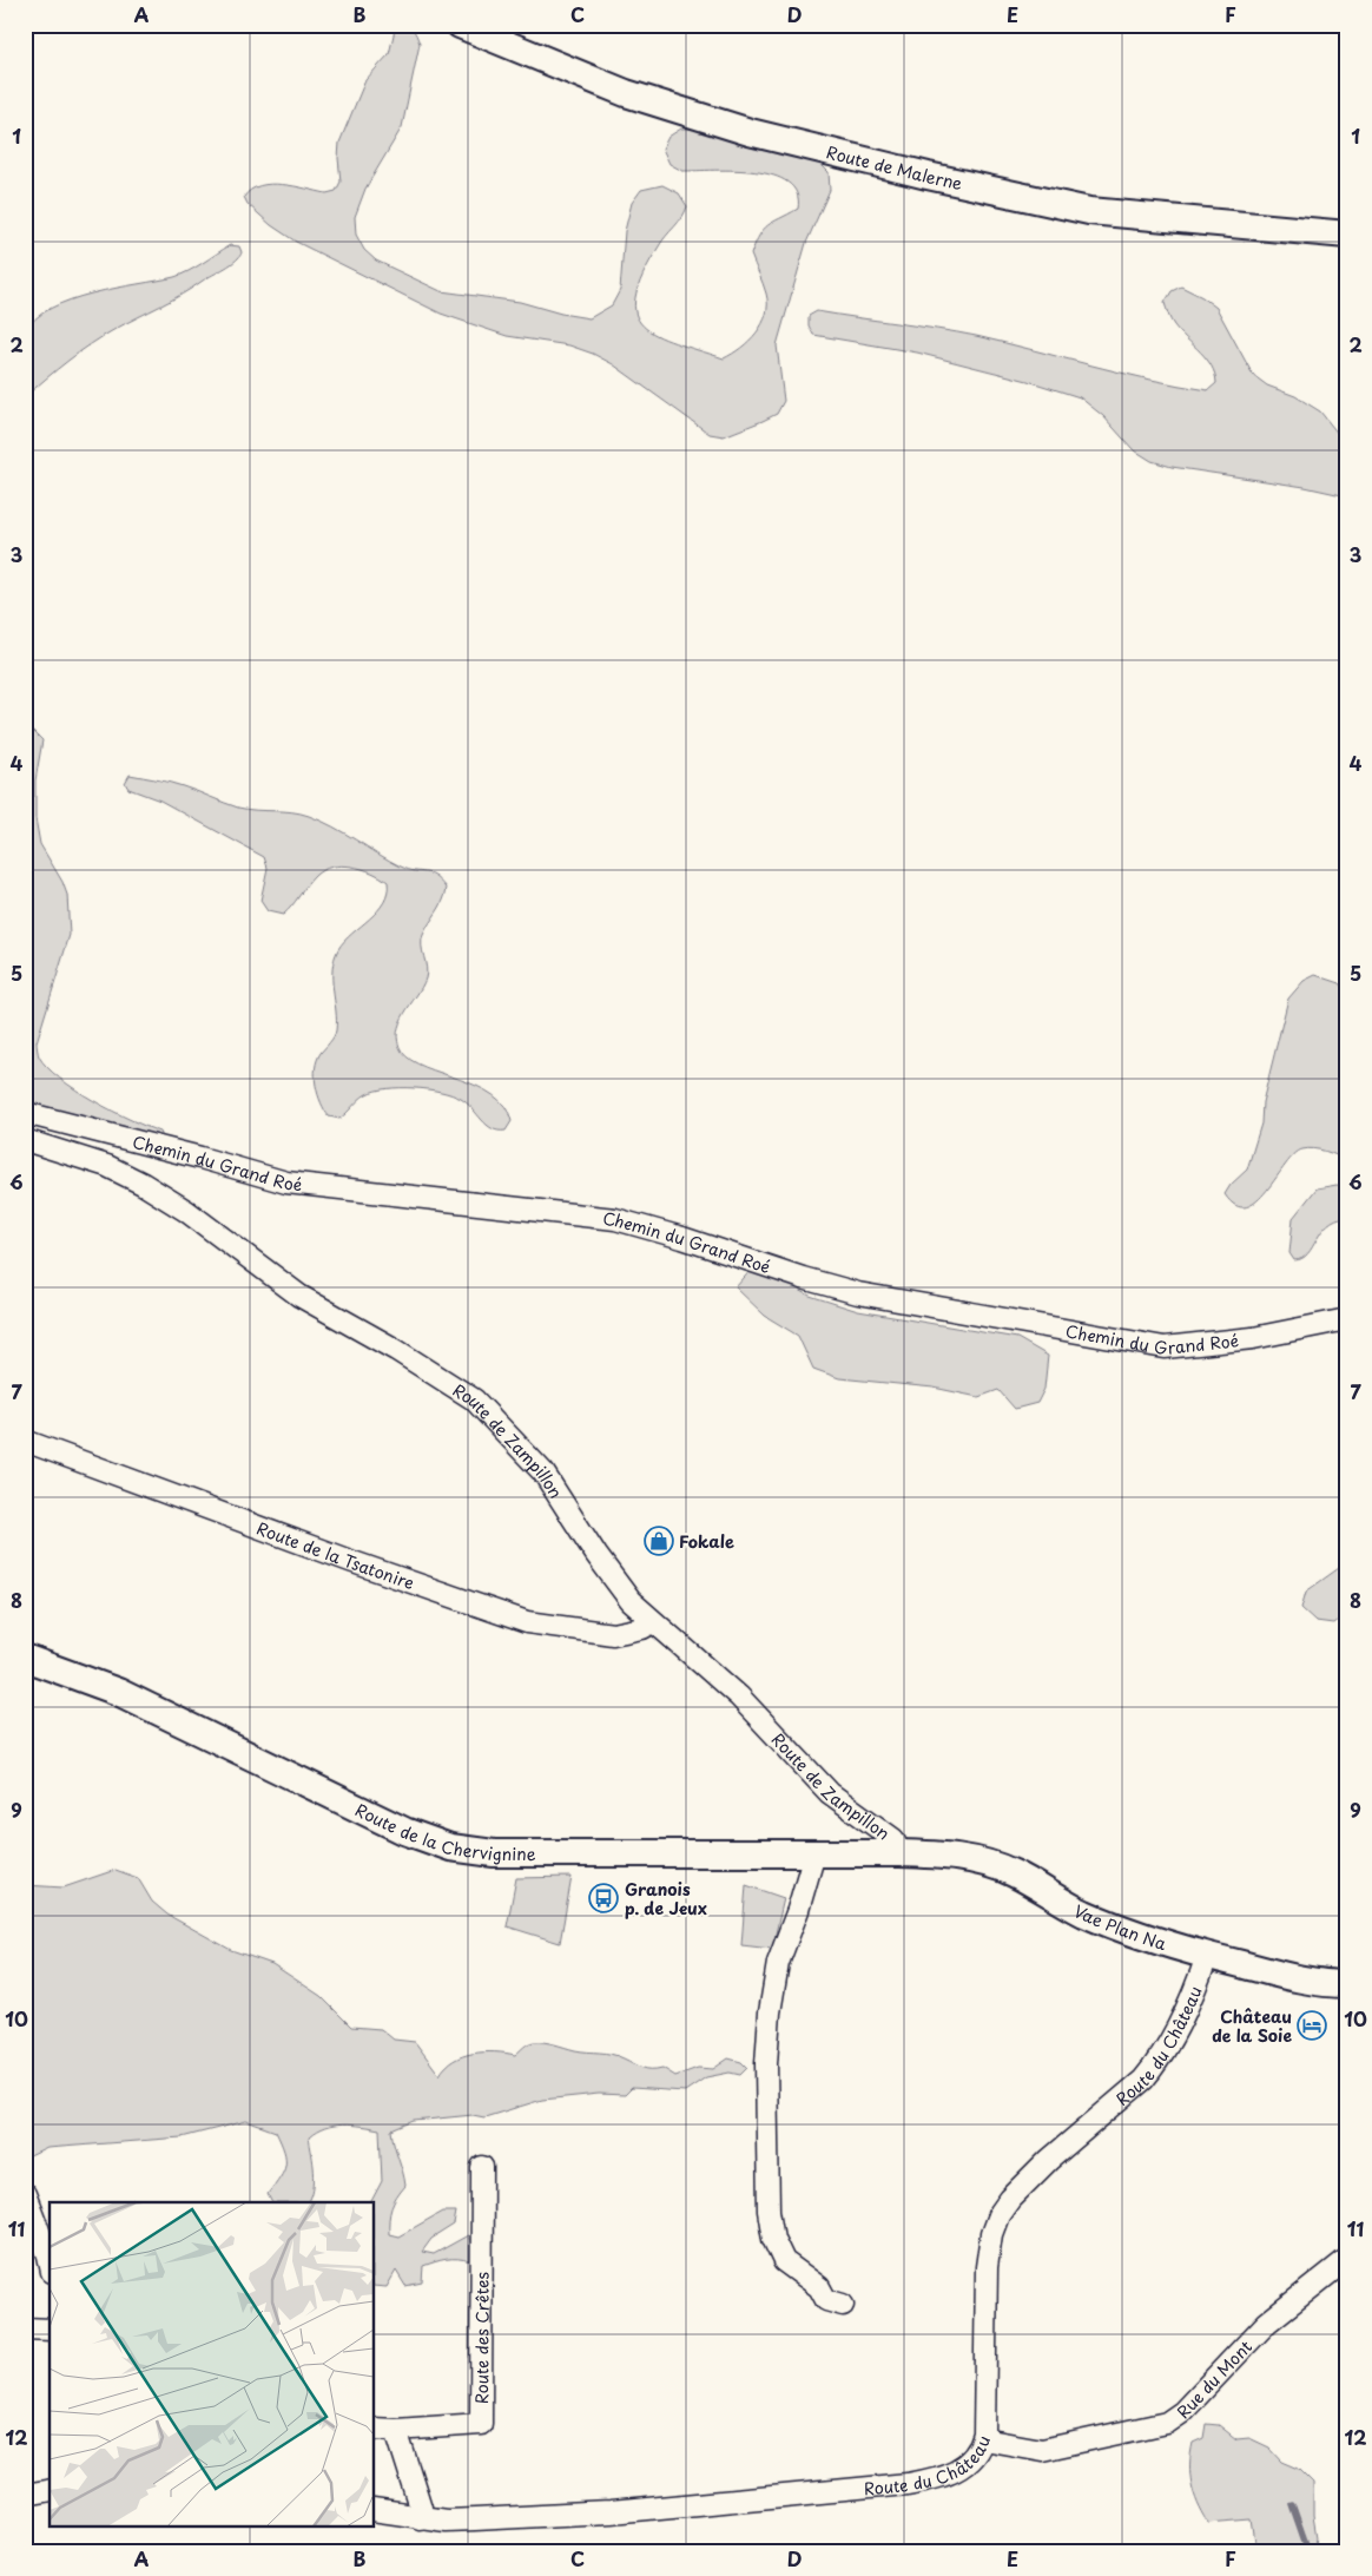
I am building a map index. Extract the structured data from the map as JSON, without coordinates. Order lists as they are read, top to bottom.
{
  "streets": {
    "street": [
      "Route de Malerne",
      "Chemin du Grand Roé",
      "Route de Zampillon",
      "Route de la Tsatonire",
      "Route de la Chervignine",
      "Vae Plan Na",
      "Route du Château",
      "Route des Crêtes",
      "Rue du Mont"
    ]
  },
  "crossings": [
    ["Route de Zampillon", "Route de la Tsatonire"],
    ["Route de Zampillon", "Route de la Chervignine"],
    ["Route de Zampillon", "Vae Plan Na"],
    ["Route de la Chervignine", "Vae Plan Na"],
    ["Vae Plan Na", "Route du Château"],
    ["Route du Château", "Rue du Mont"]
  ],
  "places": {
    "shop": ["Fokale"],
    "bus stop": ["Granois p. de Jeux"],
    "hotel": ["Château de la Soie"]
  },
  "grid": {
    "columns": [
      "A",
      "B",
      "C",
      "D",
      "E",
      "F"
    ],
    "rows": [
      "1",
      "2",
      "3",
      "4",
      "5",
      "6",
      "7",
      "8",
      "9",
      "10",
      "11",
      "12"
    ]
  }
}
